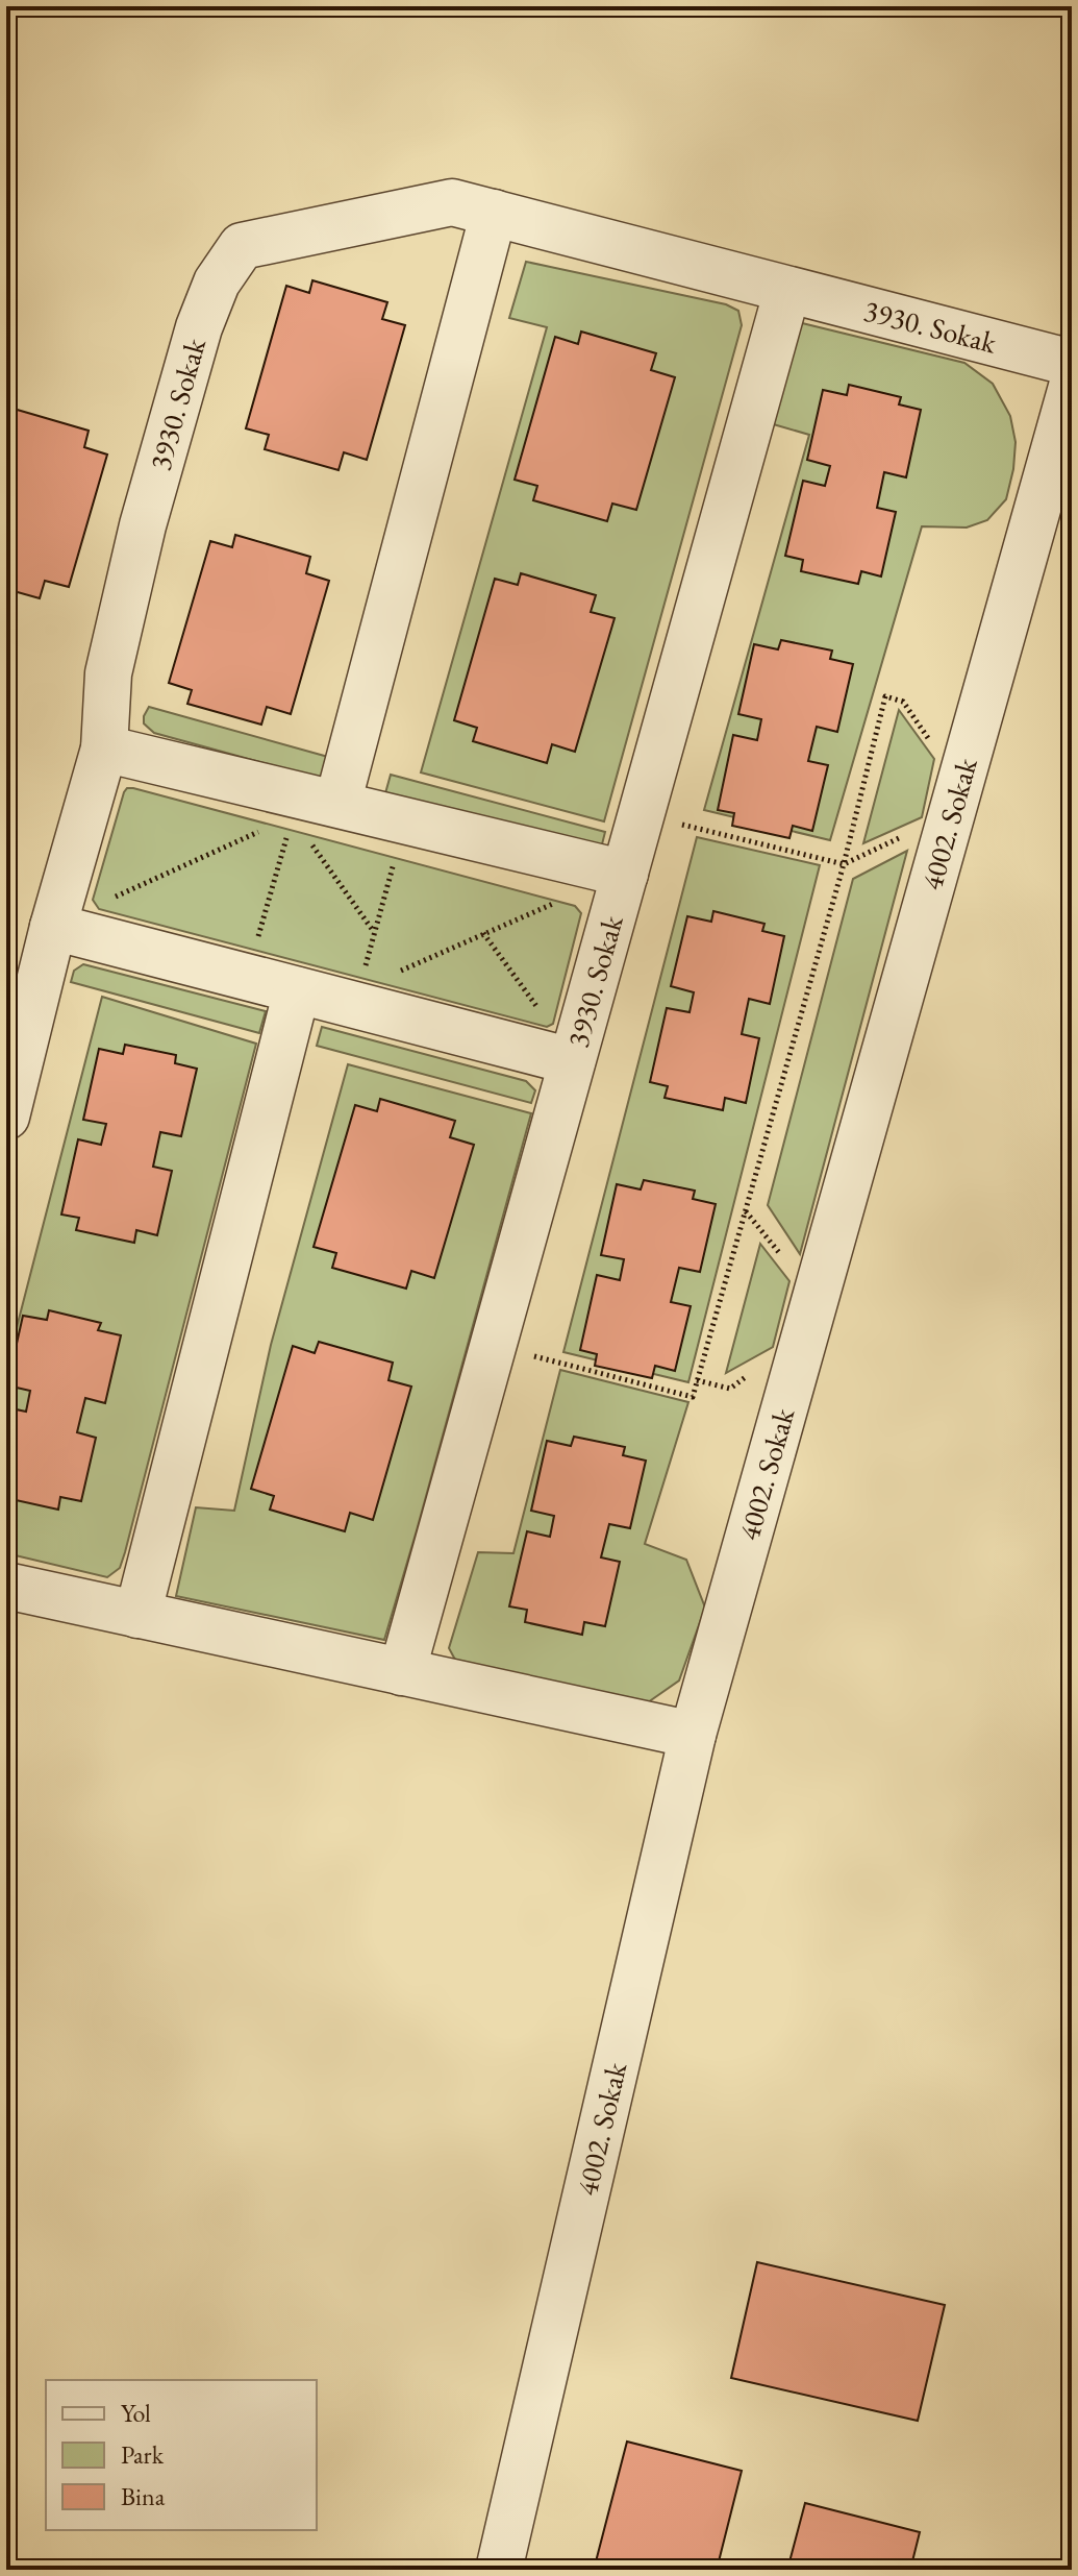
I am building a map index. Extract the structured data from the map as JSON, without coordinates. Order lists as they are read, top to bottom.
{
  "streets": {
    "street": ["3930. Sokak", "4002. Sokak"]
  },
  "legend": ["Yol", "Park", "Bina"]
}
